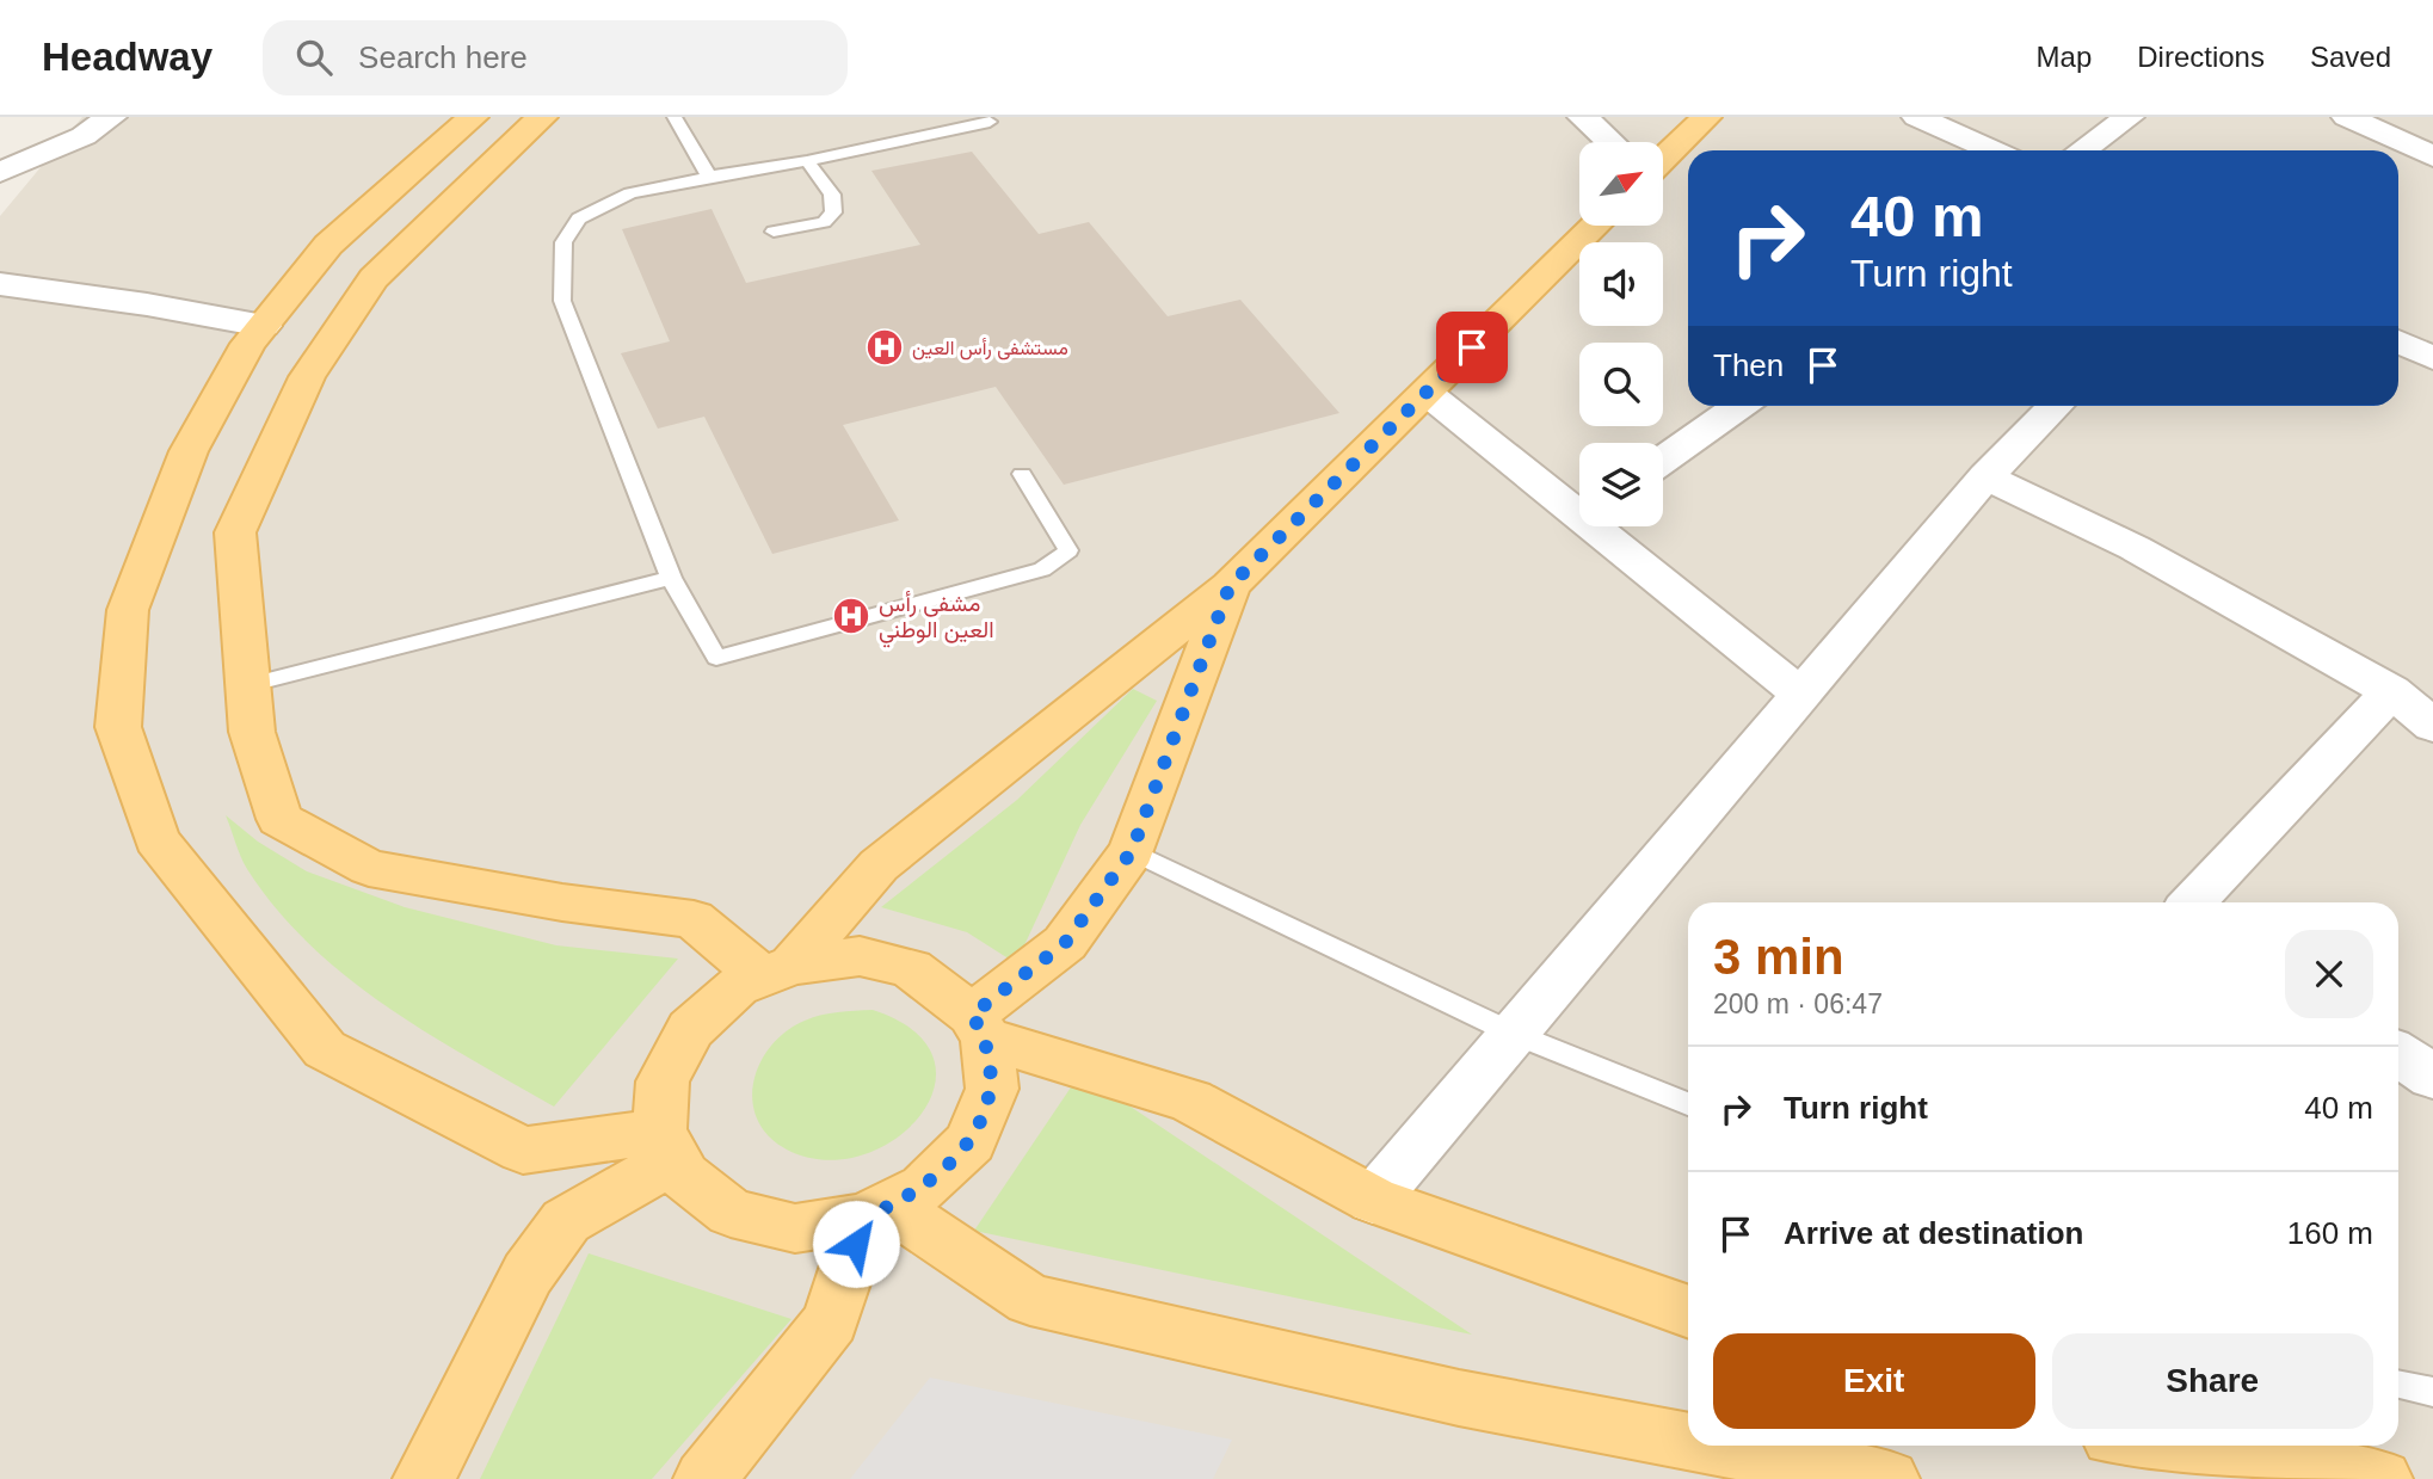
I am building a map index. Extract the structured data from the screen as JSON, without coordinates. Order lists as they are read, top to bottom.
{
  "places": {
    "hospital": ["مستشفى رأس العين", "مشفى رأس العين الوطني"]
  },
  "north": "top right",
  "page": {
    "header": "Headway",
    "search": "Search here",
    "nav": ["Map", "Directions", "Saved"],
    "turn": ["40 m", "Turn right"],
    "then": "Then",
    "heading": ["3 min", "200 m · 06:47"],
    "list": [
      {
        "name": "Turn right",
        "value": "40 m"
      },
      {
        "name": "Arrive at destination",
        "value": "160 m"
      }
    ],
    "buttons": ["Exit", "Share"]
  }
}
